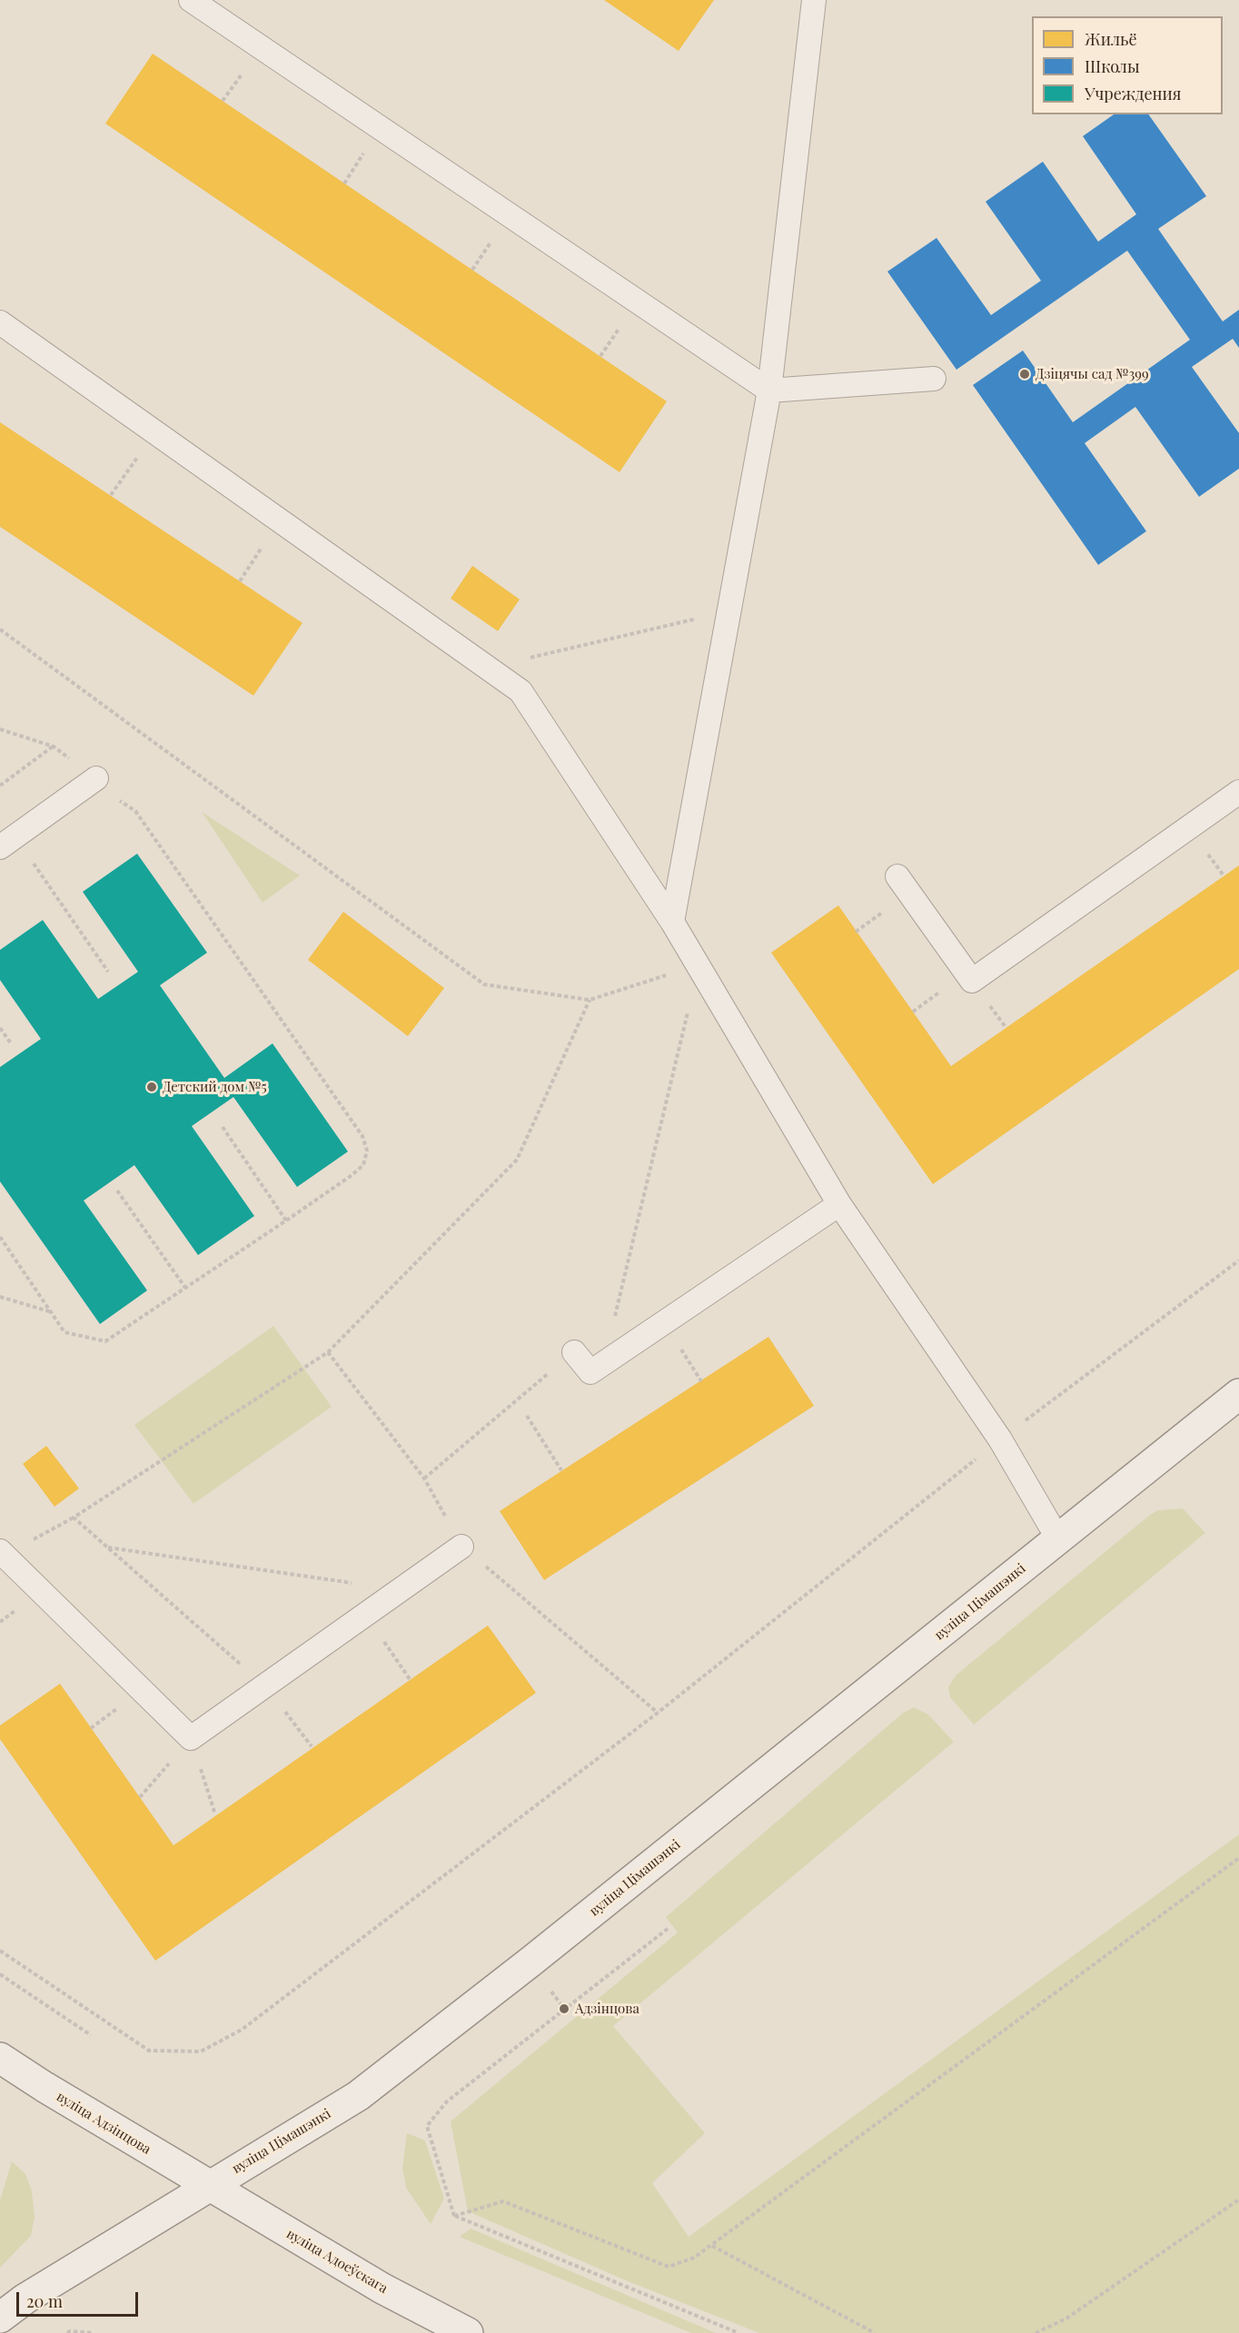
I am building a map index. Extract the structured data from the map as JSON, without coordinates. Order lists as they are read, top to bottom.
{
  "streets": {
    "main road": ["вуліца Цімашэнкі", "вуліца Адзінцова", "вуліца Адоеўскага"]
  },
  "crossings": [
    ["вуліца Цімашэнкі", "вуліца Адзінцова"],
    ["вуліца Цімашэнкі", "вуліца Адоеўскага"],
    ["вуліца Адзінцова", "вуліца Адоеўскага"]
  ],
  "places": ["Дзіцячы сад №399", "Детский дом №5", "Адзінцова"],
  "legend": ["Жильё", "Школы", "Учреждения"],
  "scale_bar": "20 m"
}
